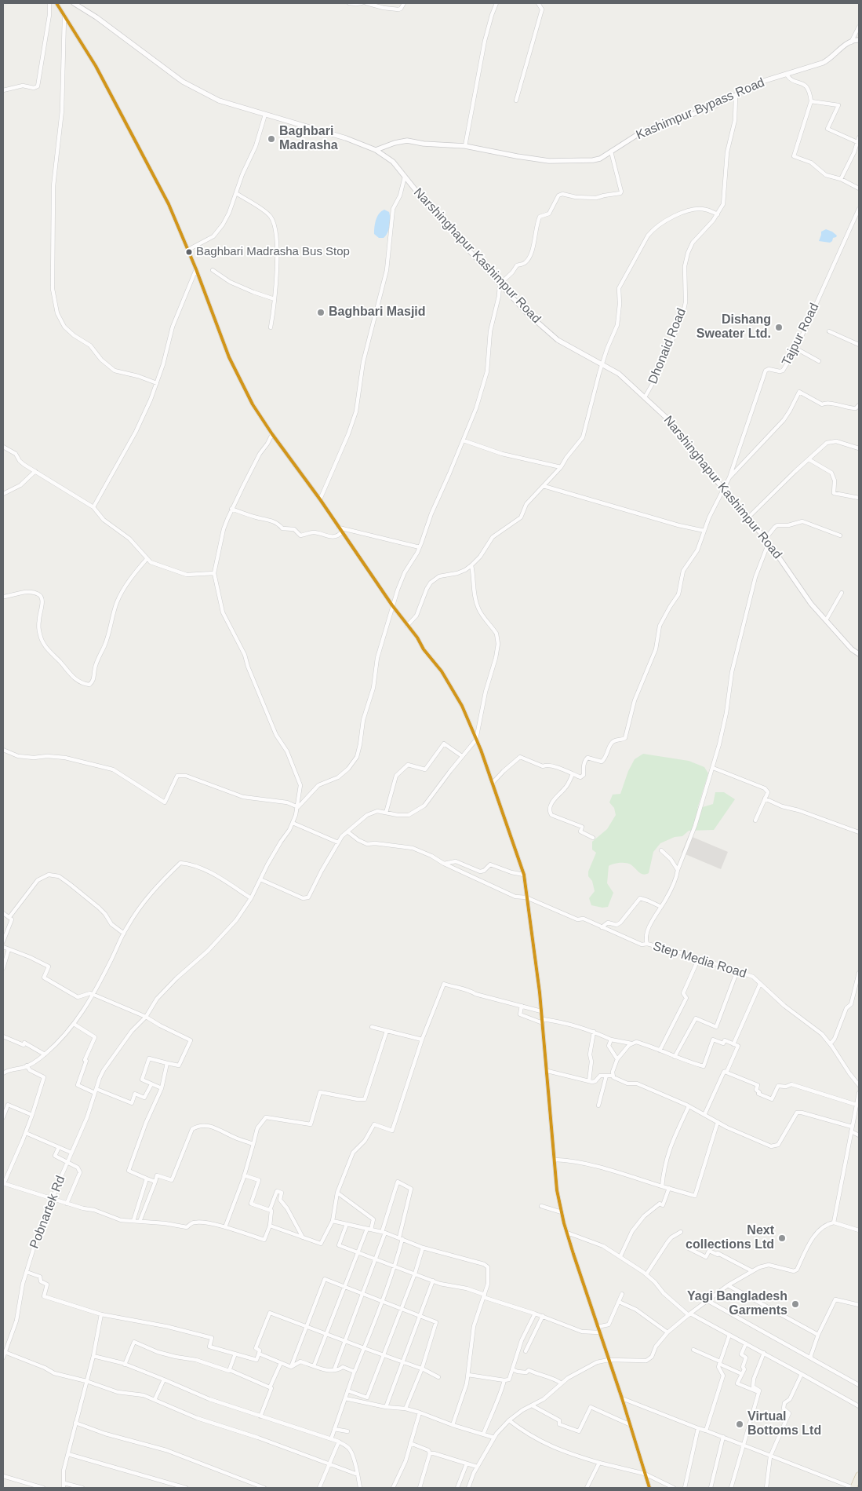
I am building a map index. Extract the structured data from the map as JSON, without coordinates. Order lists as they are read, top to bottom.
{
  "streets": {
    "main road": ["Kashimpur Bypass Road", "Narshinghapur Kashimpur Road"],
    "street": [
      "Tajpur Road",
      "Dhonaid Road",
      "Step Media Road",
      "Pobnartek Rd"
    ]
  },
  "crossings": [
    ["Kashimpur Bypass Road", "Narshinghapur Kashimpur Road"],
    ["Kashimpur Bypass Road", "Dhonaid Road"],
    ["Narshinghapur Kashimpur Road", "Tajpur Road"],
    ["Narshinghapur Kashimpur Road", "Dhonaid Road"]
  ],
  "places": [
    "Baghbari Madrasha",
    "Baghbari Madrasha Bus Stop",
    "Baghbari Masjid",
    "Dishang Sweater Ltd.",
    "Next collections Ltd",
    "Yagi Bangladesh Garments",
    "Virtual Bottoms Ltd"
  ]
}
